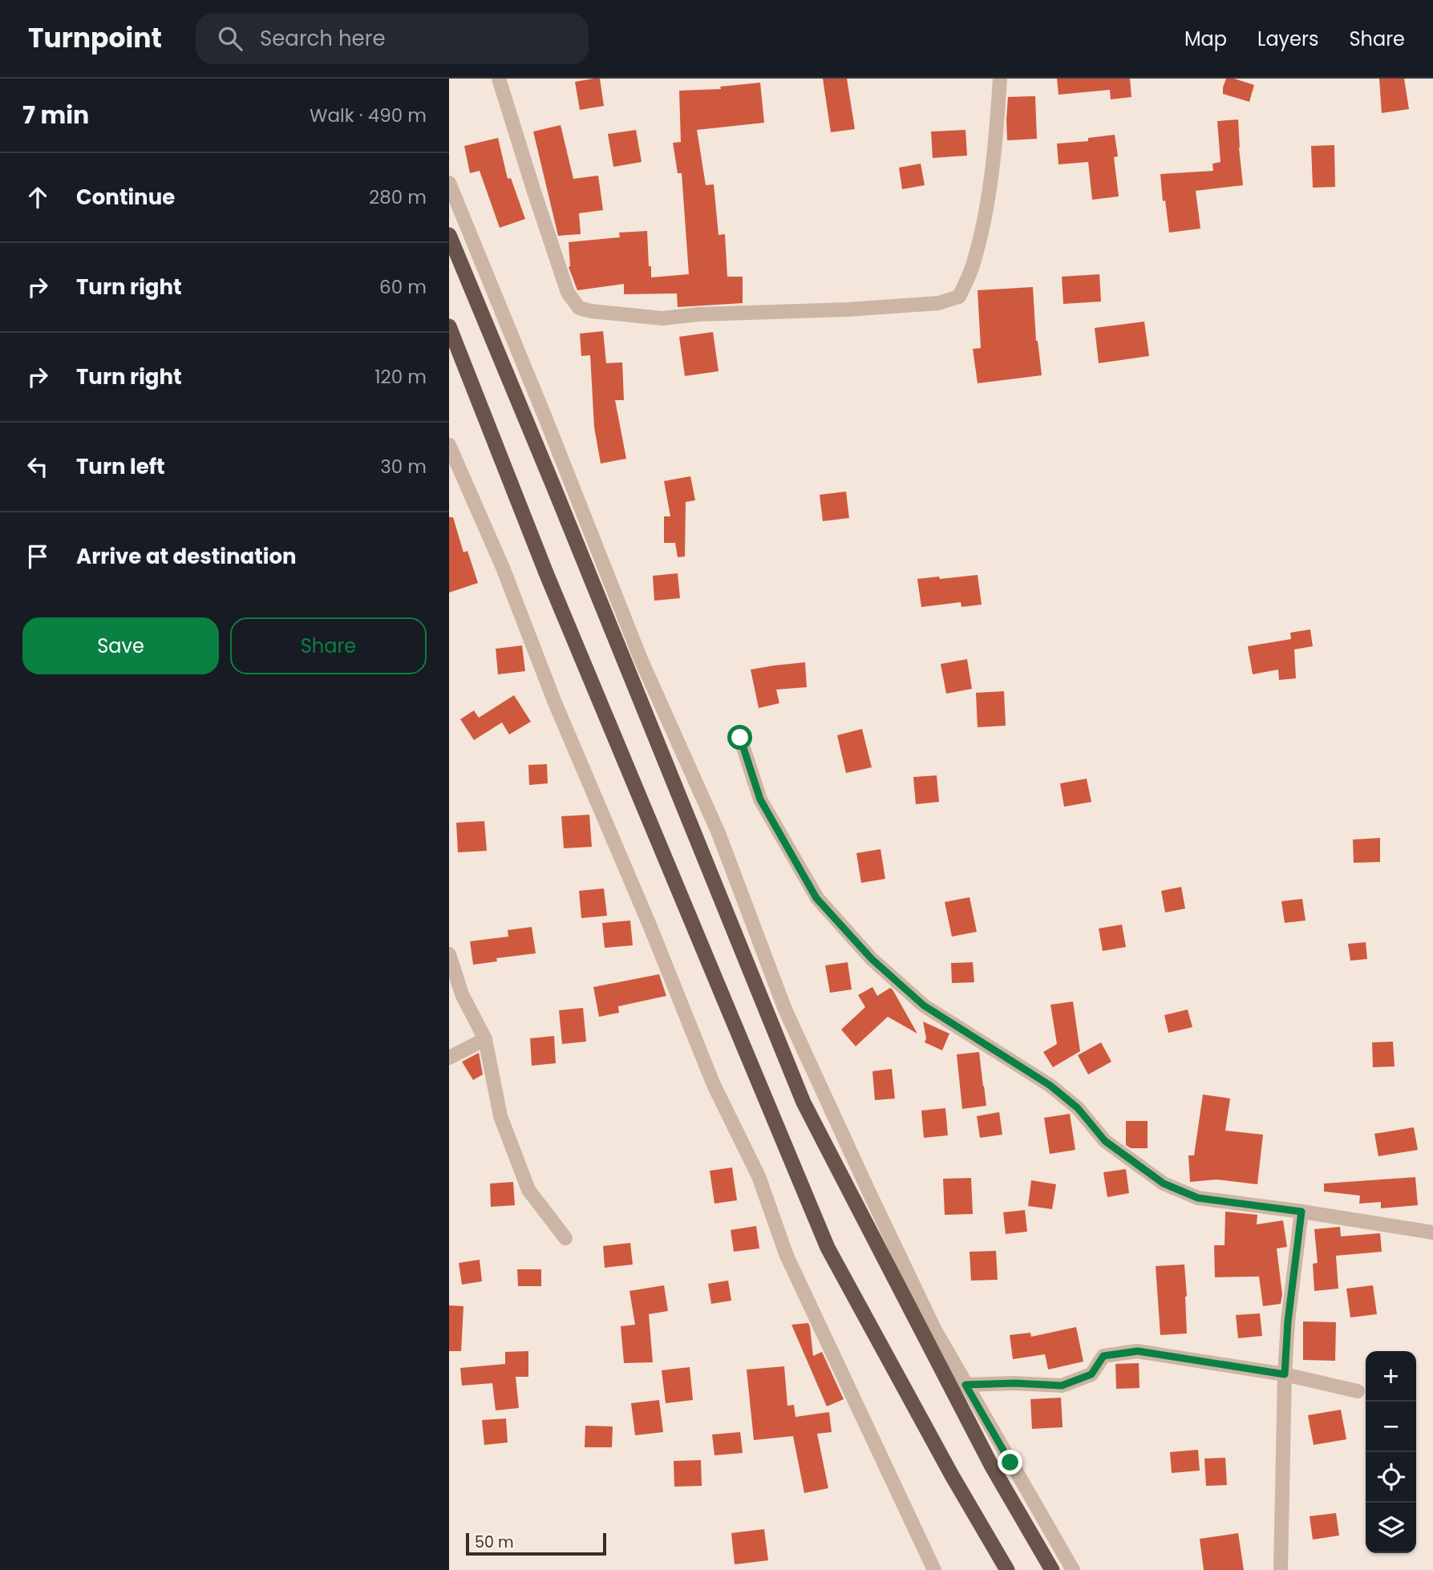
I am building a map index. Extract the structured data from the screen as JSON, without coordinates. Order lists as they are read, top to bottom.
{
  "scale_bar": "50 m",
  "page": {
    "header": "Turnpoint",
    "search": "Search here",
    "nav": ["Map", "Layers", "Share"],
    "heading": ["7 min", "Walk · 490 m"],
    "list": [
      ["Continue", "280 m"],
      ["Turn right", "60 m"],
      ["Turn right", "120 m"],
      ["Turn left", "30 m"],
      "Arrive at destination"
    ],
    "buttons": ["Save", "Share"],
    "map_buttons": ["+", "−"],
    "scale": "50 m"
  }
}
